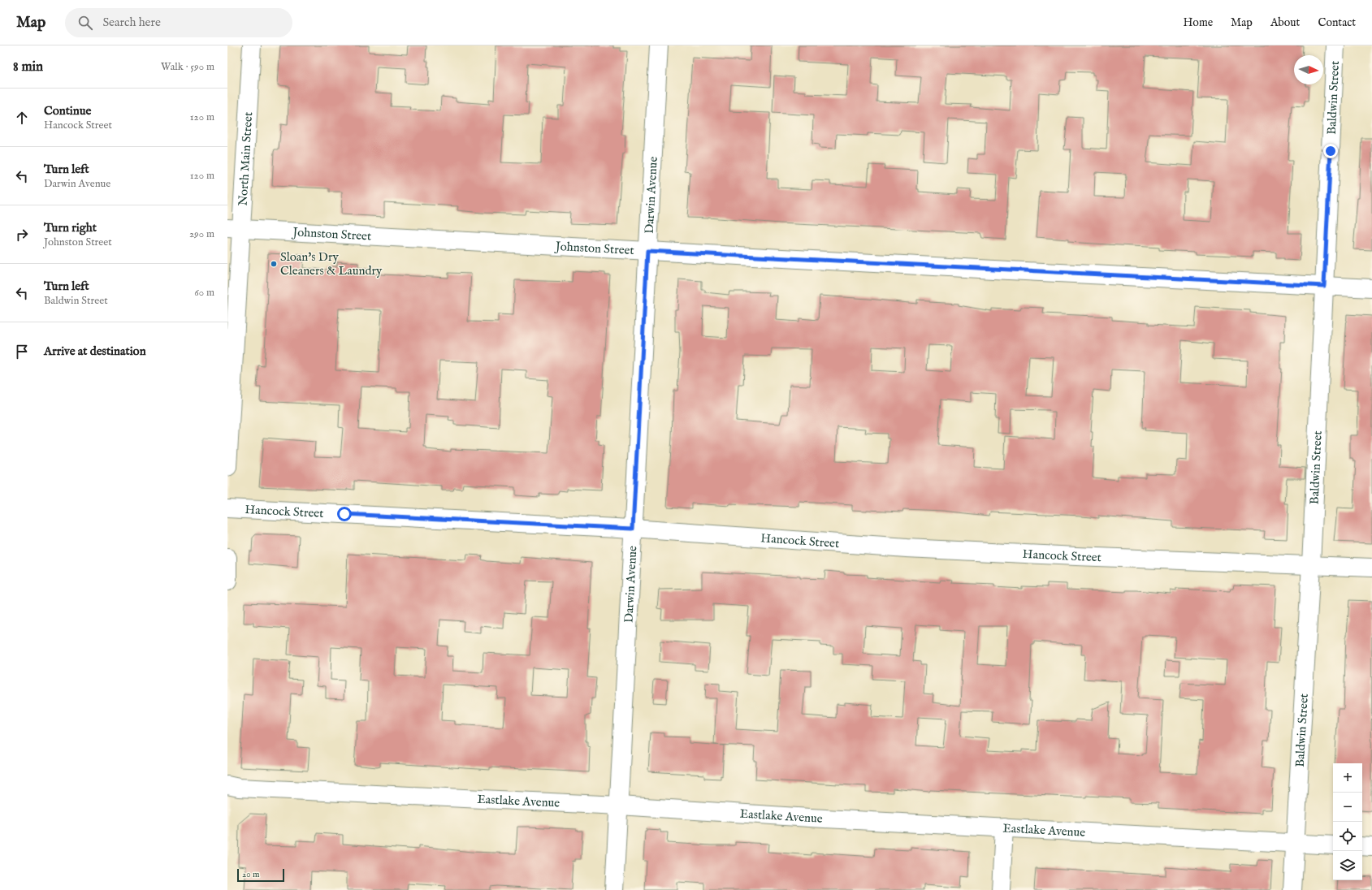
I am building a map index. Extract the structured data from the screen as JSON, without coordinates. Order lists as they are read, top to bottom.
{
  "streets": {
    "street": [
      "Baldwin Street",
      "North Main Street",
      "Darwin Avenue",
      "Johnston Street",
      "Hancock Street",
      "Eastlake Avenue"
    ]
  },
  "crossings": [
    ["Baldwin Street", "Johnston Street"],
    ["Baldwin Street", "Hancock Street"],
    ["Baldwin Street", "Eastlake Avenue"],
    ["North Main Street", "Johnston Street"],
    ["Darwin Avenue", "Johnston Street"],
    ["Darwin Avenue", "Hancock Street"],
    ["Darwin Avenue", "Eastlake Avenue"]
  ],
  "places": ["Sloan's Dry Cleaners & Laundry"],
  "scale_bar": "20 m",
  "north": "right",
  "page": {
    "header": "Map",
    "search": "Search here",
    "nav": [
      "Home",
      "Map",
      "About",
      "Contact"
    ],
    "heading": ["8 min", "Walk · 590 m"],
    "list": [
      ["Continue", "Hancock Street", "120 m"],
      ["Turn left", "Darwin Avenue", "120 m"],
      ["Turn right", "Johnston Street", "290 m"],
      ["Turn left", "Baldwin Street", "60 m"],
      "Arrive at destination"
    ],
    "map_buttons": ["+", "−"],
    "scale": "20 m"
  }
}
